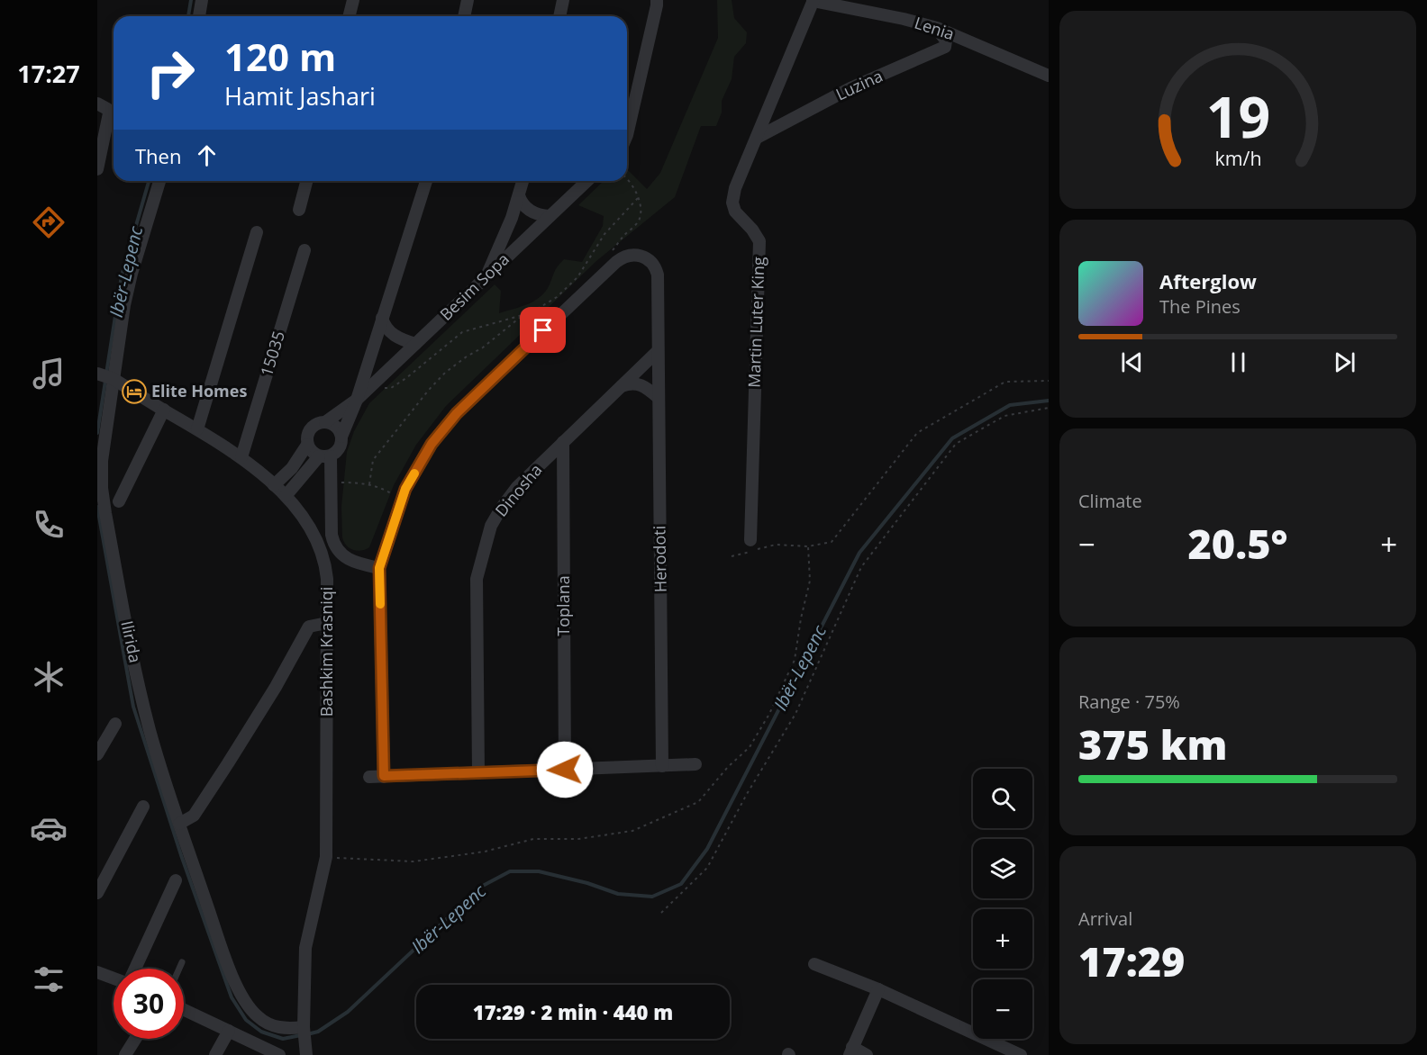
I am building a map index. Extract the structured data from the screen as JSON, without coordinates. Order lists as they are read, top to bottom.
{
  "streets": {
    "street": [
      "Lenia",
      "Luzina",
      "Besim Sopa",
      "Martin Luter King",
      "15035",
      "Dinosha",
      "Herodoti",
      "Toplana",
      "Ilirida",
      "Bashkim Krasniqi"
    ]
  },
  "crossings": [
    ["Lenia", "Luzina"],
    ["Lenia", "Martin Luter King"],
    ["Luzina", "Martin Luter King"],
    ["Besim Sopa", "Bashkim Krasniqi"],
    ["15035", "Bashkim Krasniqi"],
    ["Dinosha", "Herodoti"],
    ["Dinosha", "Toplana"],
    ["Ilirida", "Bashkim Krasniqi"]
  ],
  "water": ["Ibër-Lepenc"],
  "places": {
    "hotel": ["Elite Homes"]
  },
  "page": {
    "tabs": "17:27",
    "turn": ["120 m", "Hamit Jashari"],
    "then": "Then",
    "song": ["Afterglow", "The Pines"],
    "tile": [
      "Climate",
      ["Range · 75%", "375 km"],
      ["Arrival", "17:29"]
    ],
    "heat": ["−", "20.5°", "+"],
    "map_buttons": ["+", "−"],
    "limit": "30",
    "trip": "17:29 · 2 min · 440 m",
    "gauge": ["19", "km/h"]
  }
}
